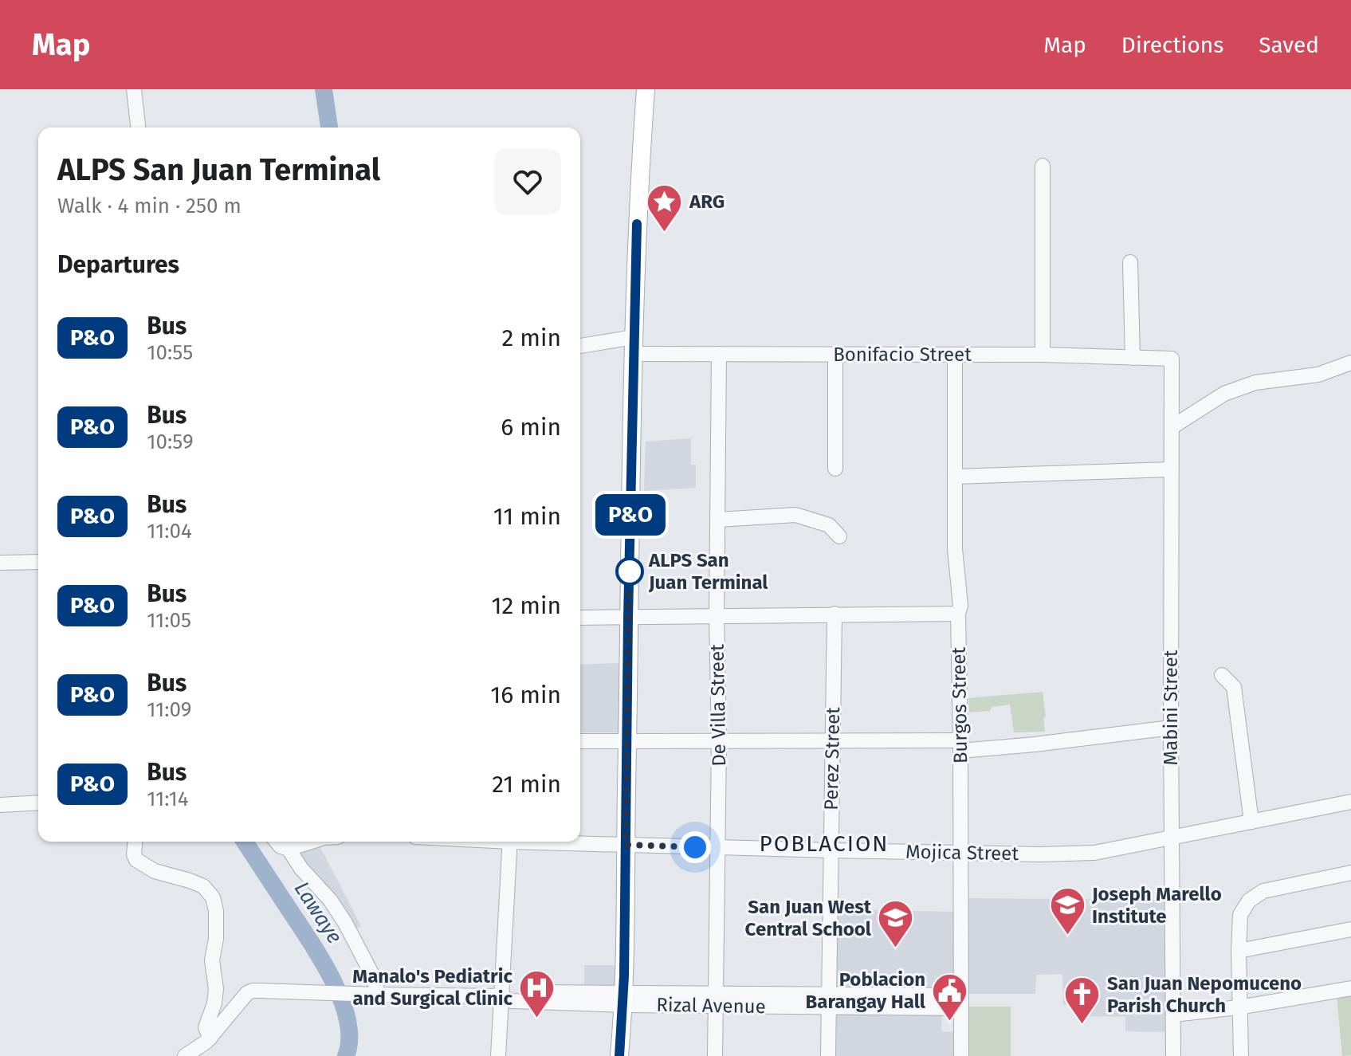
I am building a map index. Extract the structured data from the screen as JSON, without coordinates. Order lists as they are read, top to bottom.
{
  "streets": {
    "street": [
      "Bonifacio Street",
      "De Villa Street",
      "Burgos Street",
      "Mabini Street",
      "Perez Street",
      "Mojica Street",
      "Rizal Avenue"
    ]
  },
  "crossings": [
    ["Bonifacio Street", "De Villa Street"],
    ["Bonifacio Street", "Burgos Street"],
    ["Bonifacio Street", "Mabini Street"],
    ["De Villa Street", "Mojica Street"],
    ["De Villa Street", "Rizal Avenue"],
    ["Burgos Street", "Mojica Street"],
    ["Burgos Street", "Rizal Avenue"],
    ["Mabini Street", "Mojica Street"],
    ["Perez Street", "Mojica Street"],
    ["Perez Street", "Rizal Avenue"]
  ],
  "districts": ["POBLACION"],
  "water": ["Lawaye"],
  "places": {
    "place": ["ARG"],
    "other": ["ALPS San Juan Terminal"],
    "school or university": ["Joseph Marello Institute", "San Juan West Central School"],
    "hospital": ["Manalo's Pediatric and Surgical Clinic"],
    "public building": ["Poblacion Barangay Hall"],
    "church": ["San Juan Nepomuceno Parish Church"]
  },
  "lines": ["bus line P&O"],
  "page": {
    "header": "Map",
    "nav": ["Map", "Directions", "Saved"],
    "on_map": "P&O",
    "heading": [
      ["ALPS San Juan Terminal", "Walk · 4 min · 250 m"],
      "Departures"
    ],
    "list": [
      {
        "mark": "P&O",
        "name": "Bus",
        "note": "10:55",
        "value": "2 min"
      },
      {
        "mark": "P&O",
        "name": "Bus",
        "note": "10:59",
        "value": "6 min"
      },
      {
        "mark": "P&O",
        "name": "Bus",
        "note": "11:04",
        "value": "11 min"
      },
      {
        "mark": "P&O",
        "name": "Bus",
        "note": "11:05",
        "value": "12 min"
      },
      {
        "mark": "P&O",
        "name": "Bus",
        "note": "11:09",
        "value": "16 min"
      },
      {
        "mark": "P&O",
        "name": "Bus",
        "note": "11:14",
        "value": "21 min"
      }
    ]
  }
}
